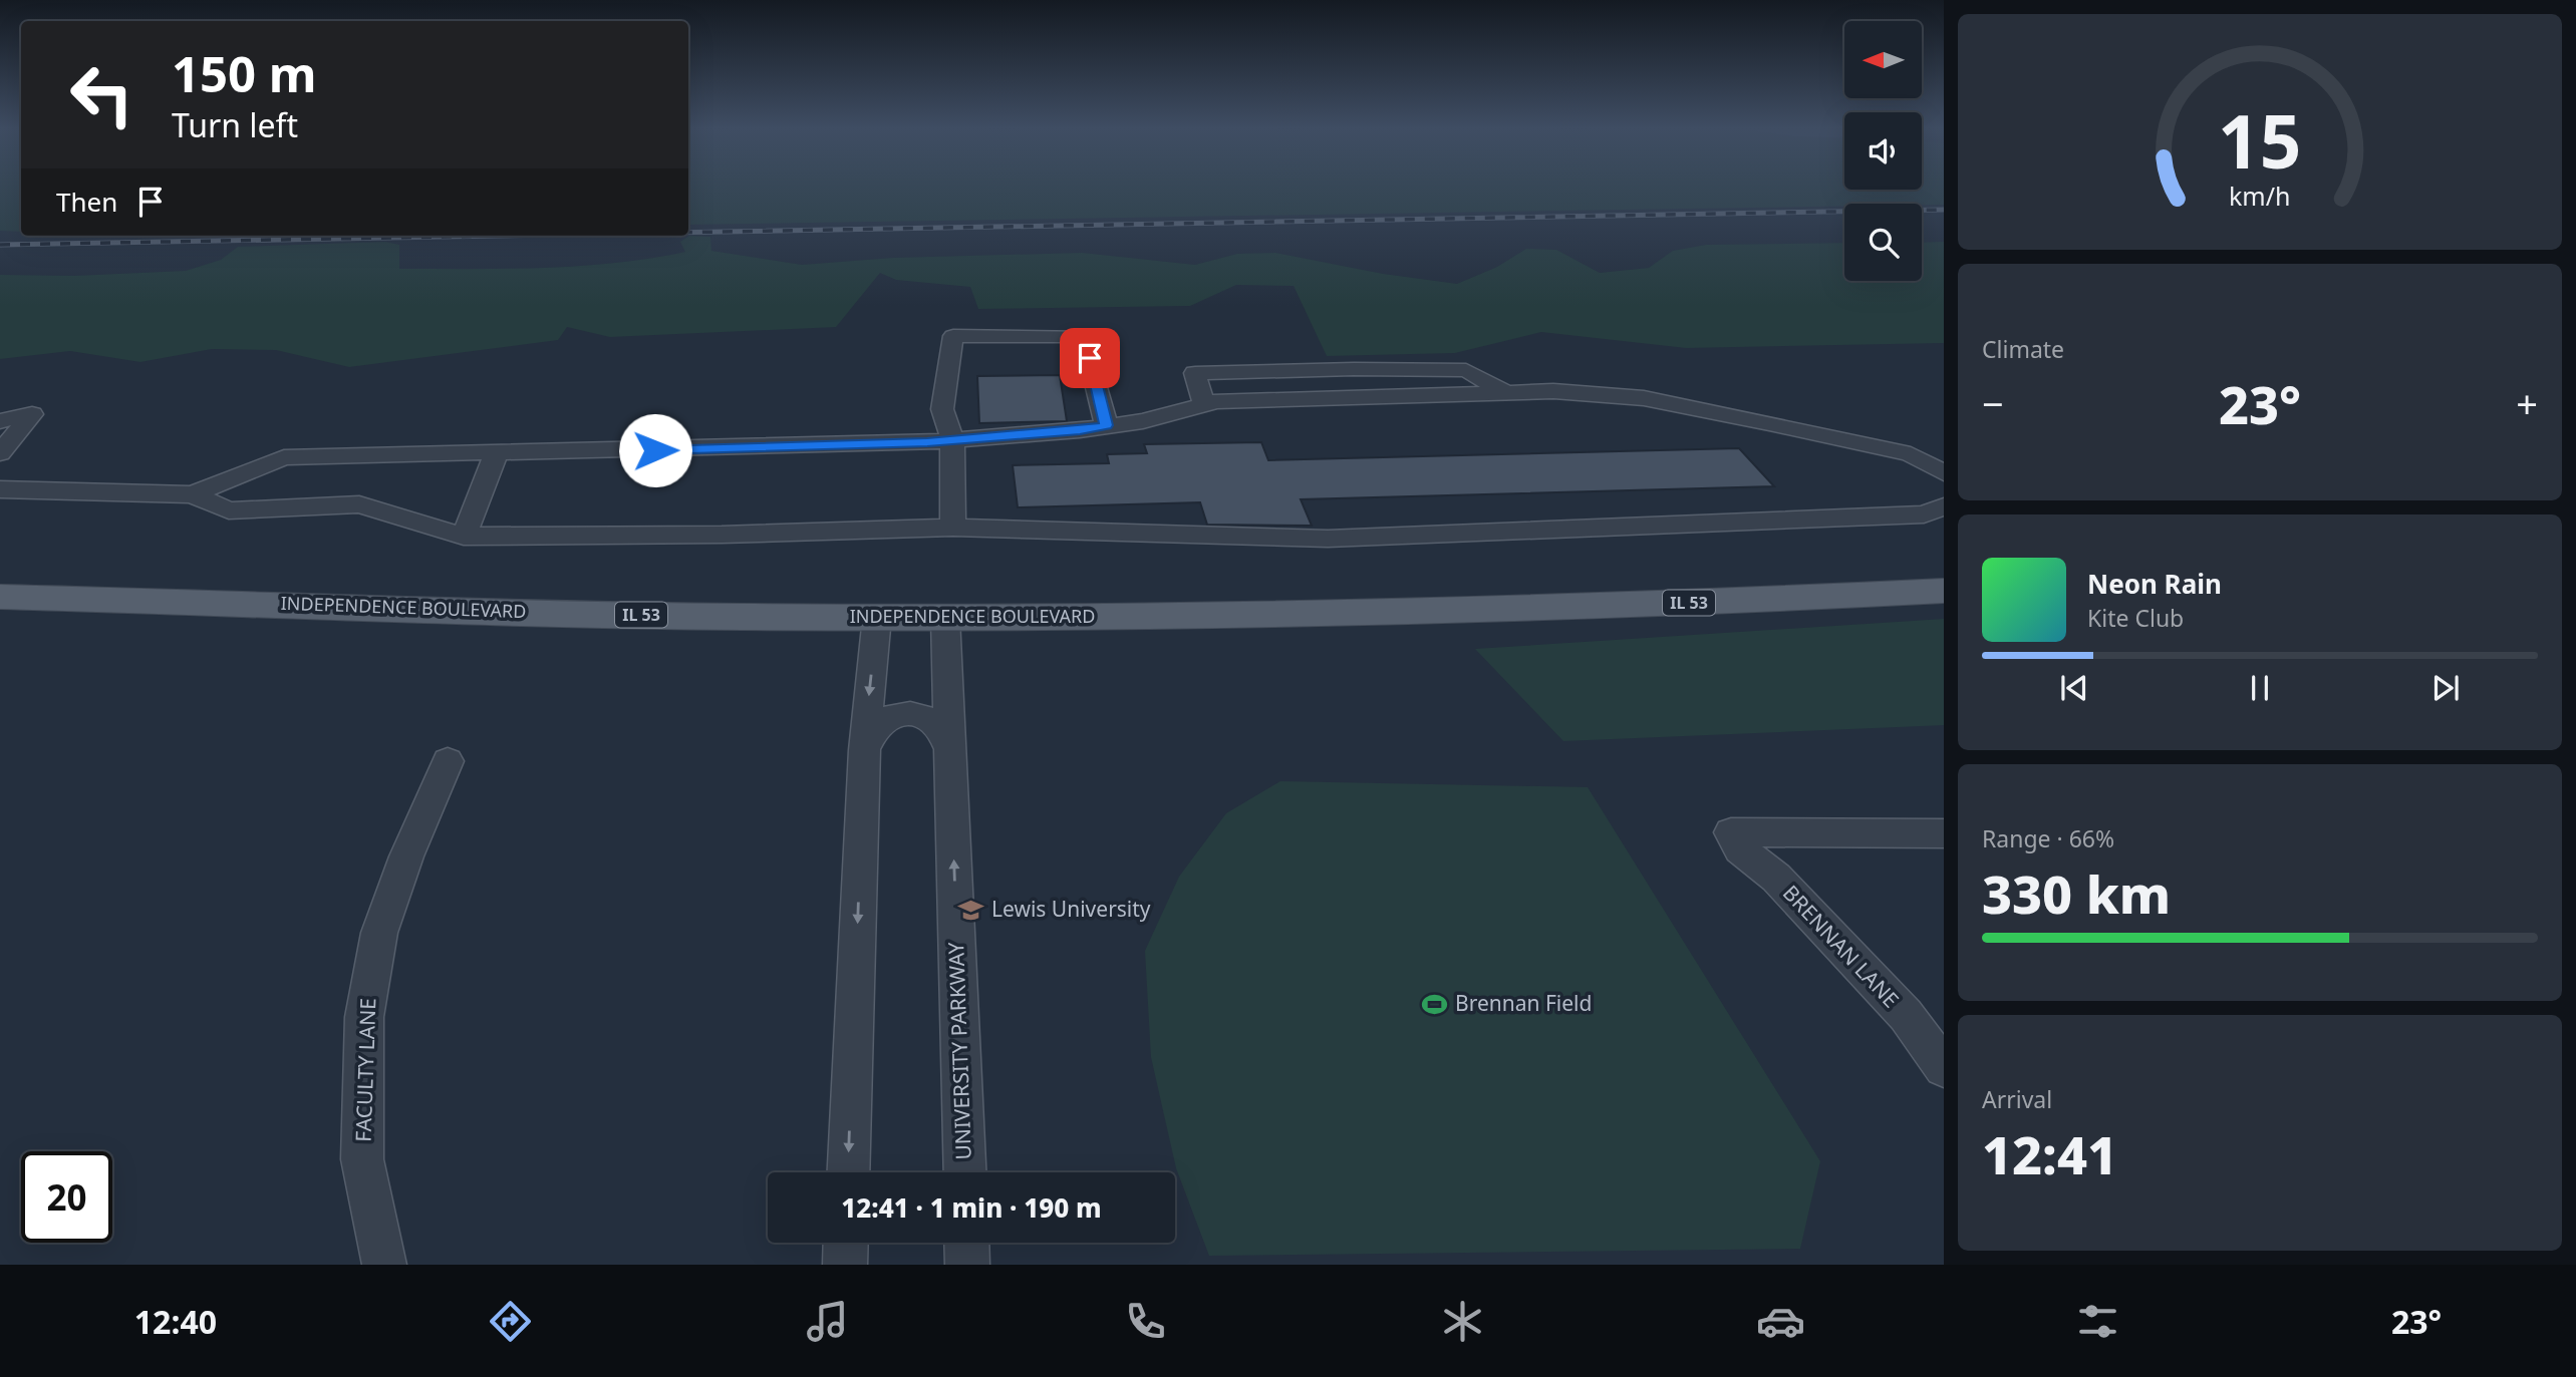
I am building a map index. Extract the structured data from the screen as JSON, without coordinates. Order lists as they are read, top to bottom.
{
  "streets": {
    "main road": ["IL 53", "INDEPENDENCE BOULEVARD"],
    "street": ["BRENNAN LANE", "UNIVERSITY PARKWAY", "FACULTY LANE"]
  },
  "crossings": [
    ["INDEPENDENCE BOULEVARD", "UNIVERSITY PARKWAY"]
  ],
  "places": {
    "school or university": ["Lewis University"],
    "sports": ["Brennan Field"]
  },
  "north": "left",
  "page": {
    "turn": ["150 m", "Turn left"],
    "then": "Then",
    "tile": [
      "Climate",
      ["Range · 66%", "330 km"],
      ["Arrival", "12:41"]
    ],
    "heat": ["−", "23°", "+"],
    "song": ["Neon Rain", "Kite Club"],
    "limit": "20",
    "trip": "12:41 · 1 min · 190 m",
    "tabs": ["12:40", "23°"],
    "gauge": ["15", "km/h"]
  }
}
